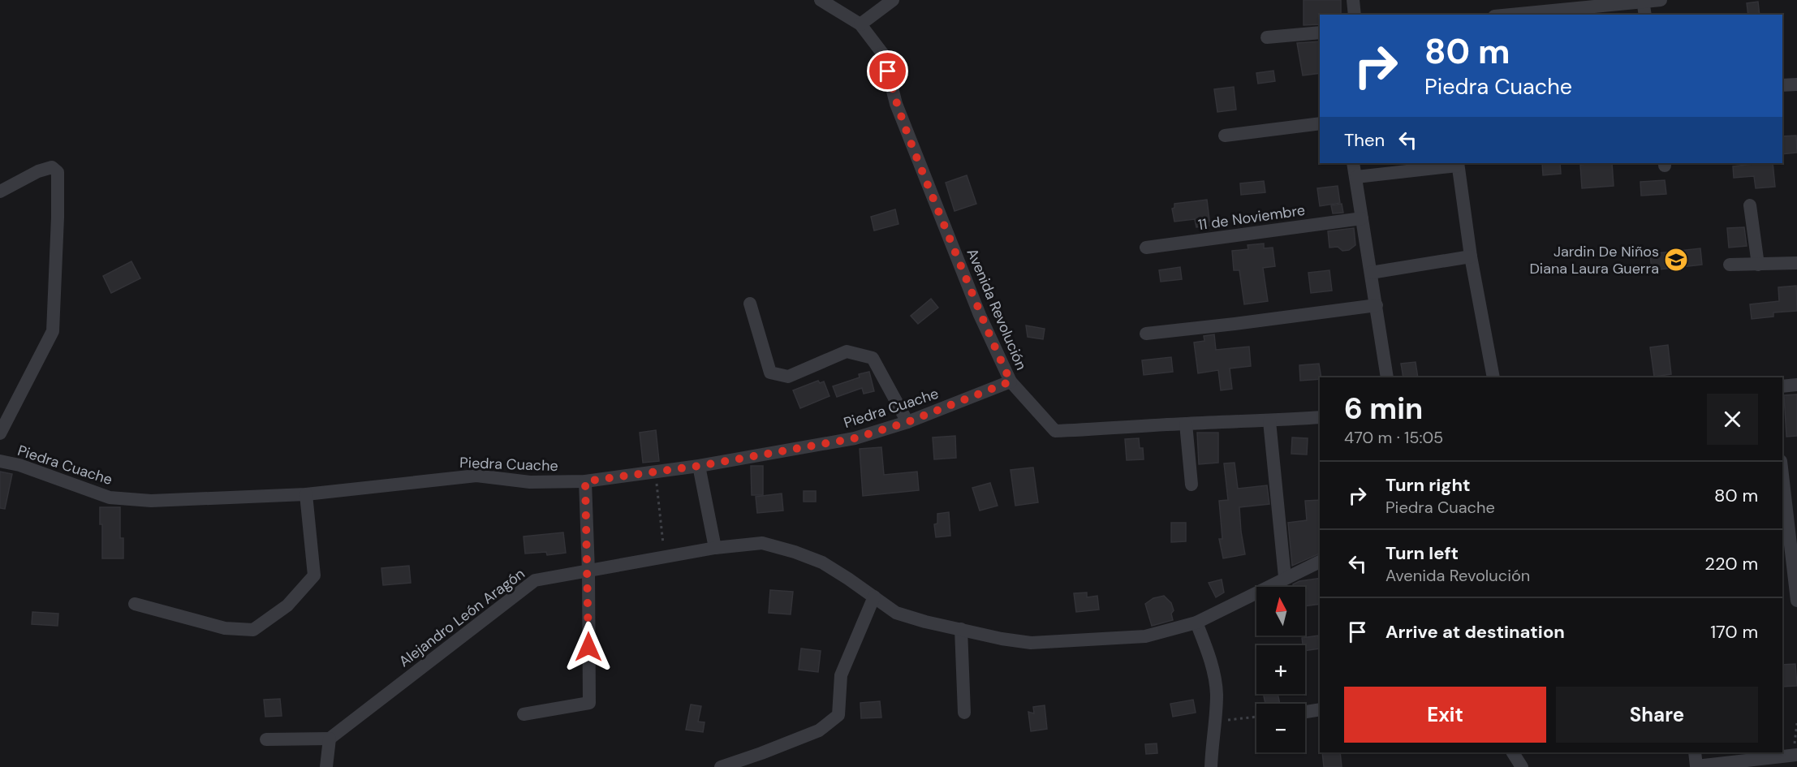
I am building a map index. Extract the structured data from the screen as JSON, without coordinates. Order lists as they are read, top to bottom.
{
  "streets": {
    "street": [
      "11 de Noviembre",
      "Avenida Revolución",
      "Piedra Cuache",
      "Alejandro León Aragón"
    ]
  },
  "crossings": [
    ["Avenida Revolución", "Piedra Cuache"]
  ],
  "places": {
    "school or university": ["Jardin De Niños Diana Laura Guerra"]
  },
  "north": "top",
  "page": {
    "turn": ["80 m", "Piedra Cuache"],
    "then": "Then",
    "heading": ["6 min", "470 m · 15:05"],
    "list": [
      {
        "name": "Turn right",
        "note": "Piedra Cuache",
        "value": "80 m"
      },
      {
        "name": "Turn left",
        "note": "Avenida Revolución",
        "value": "220 m"
      },
      {
        "name": "Arrive at destination",
        "value": "170 m"
      }
    ],
    "map_buttons": ["+", "−"],
    "buttons": ["Exit", "Share"]
  }
}
